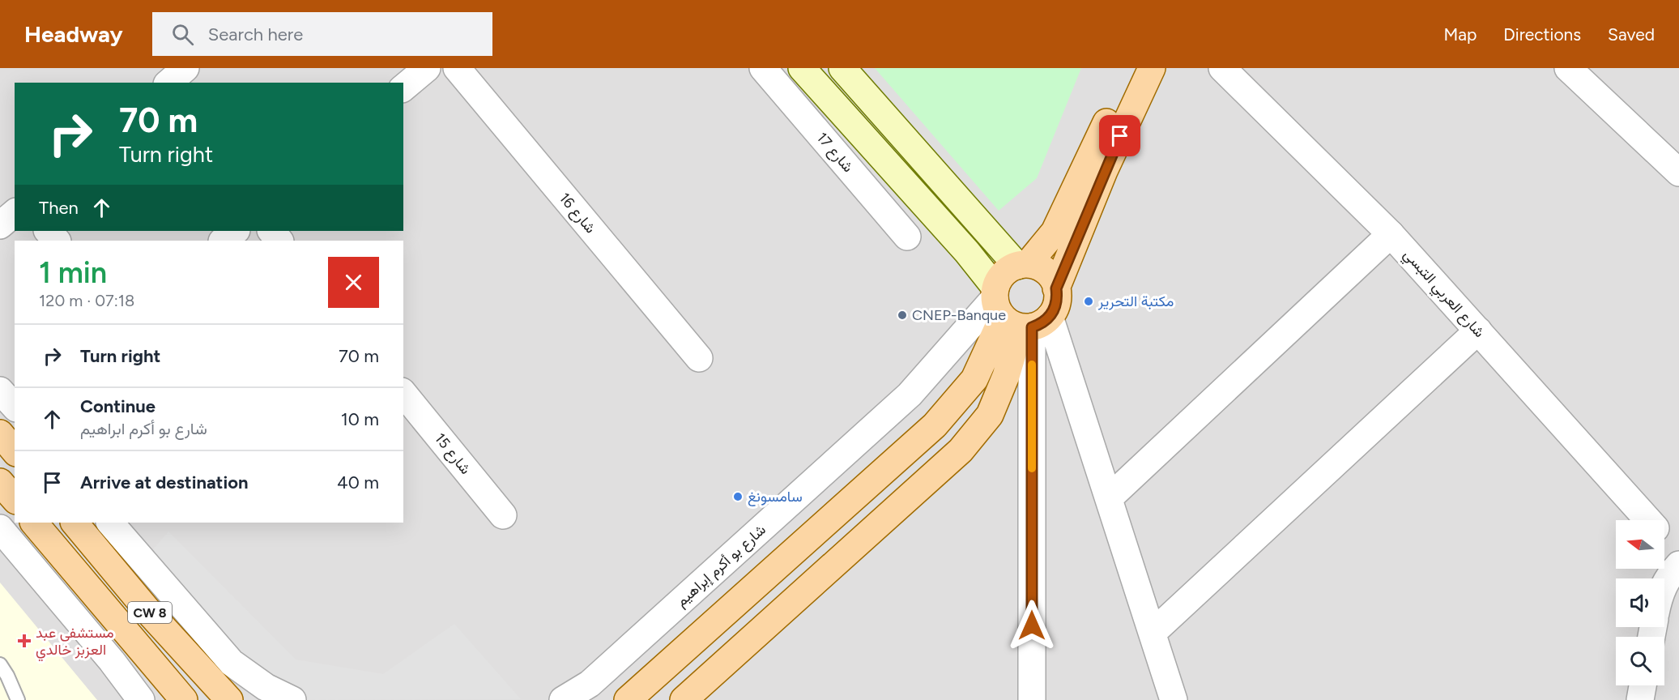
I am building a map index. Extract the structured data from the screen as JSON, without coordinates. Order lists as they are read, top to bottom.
{
  "streets": {
    "main road": ["CW 8"],
    "street": [
      "شارع 17",
      "شارع 16",
      "شارع العربي التبسي",
      "شارع 15",
      "شارع بو أكرم إبراهيم"
    ]
  },
  "places": {
    "other": ["مكتبة التحرير", "CNEP-Banque", "سامسونغ"],
    "health": ["مستشفى عبد العزبز خالدي"]
  },
  "north": "left",
  "page": {
    "header": "Headway",
    "search": "Search here",
    "nav": ["Map", "Directions", "Saved"],
    "turn": ["70 m", "Turn right"],
    "then": "Then",
    "heading": ["1 min", "120 m · 07:18"],
    "list": [
      {
        "name": "Turn right",
        "value": "70 m"
      },
      {
        "name": "Continue",
        "note": "شارع بو أكرم ابراهيم",
        "value": "10 m"
      },
      {
        "name": "Arrive at destination",
        "value": "40 m"
      }
    ]
  }
}
